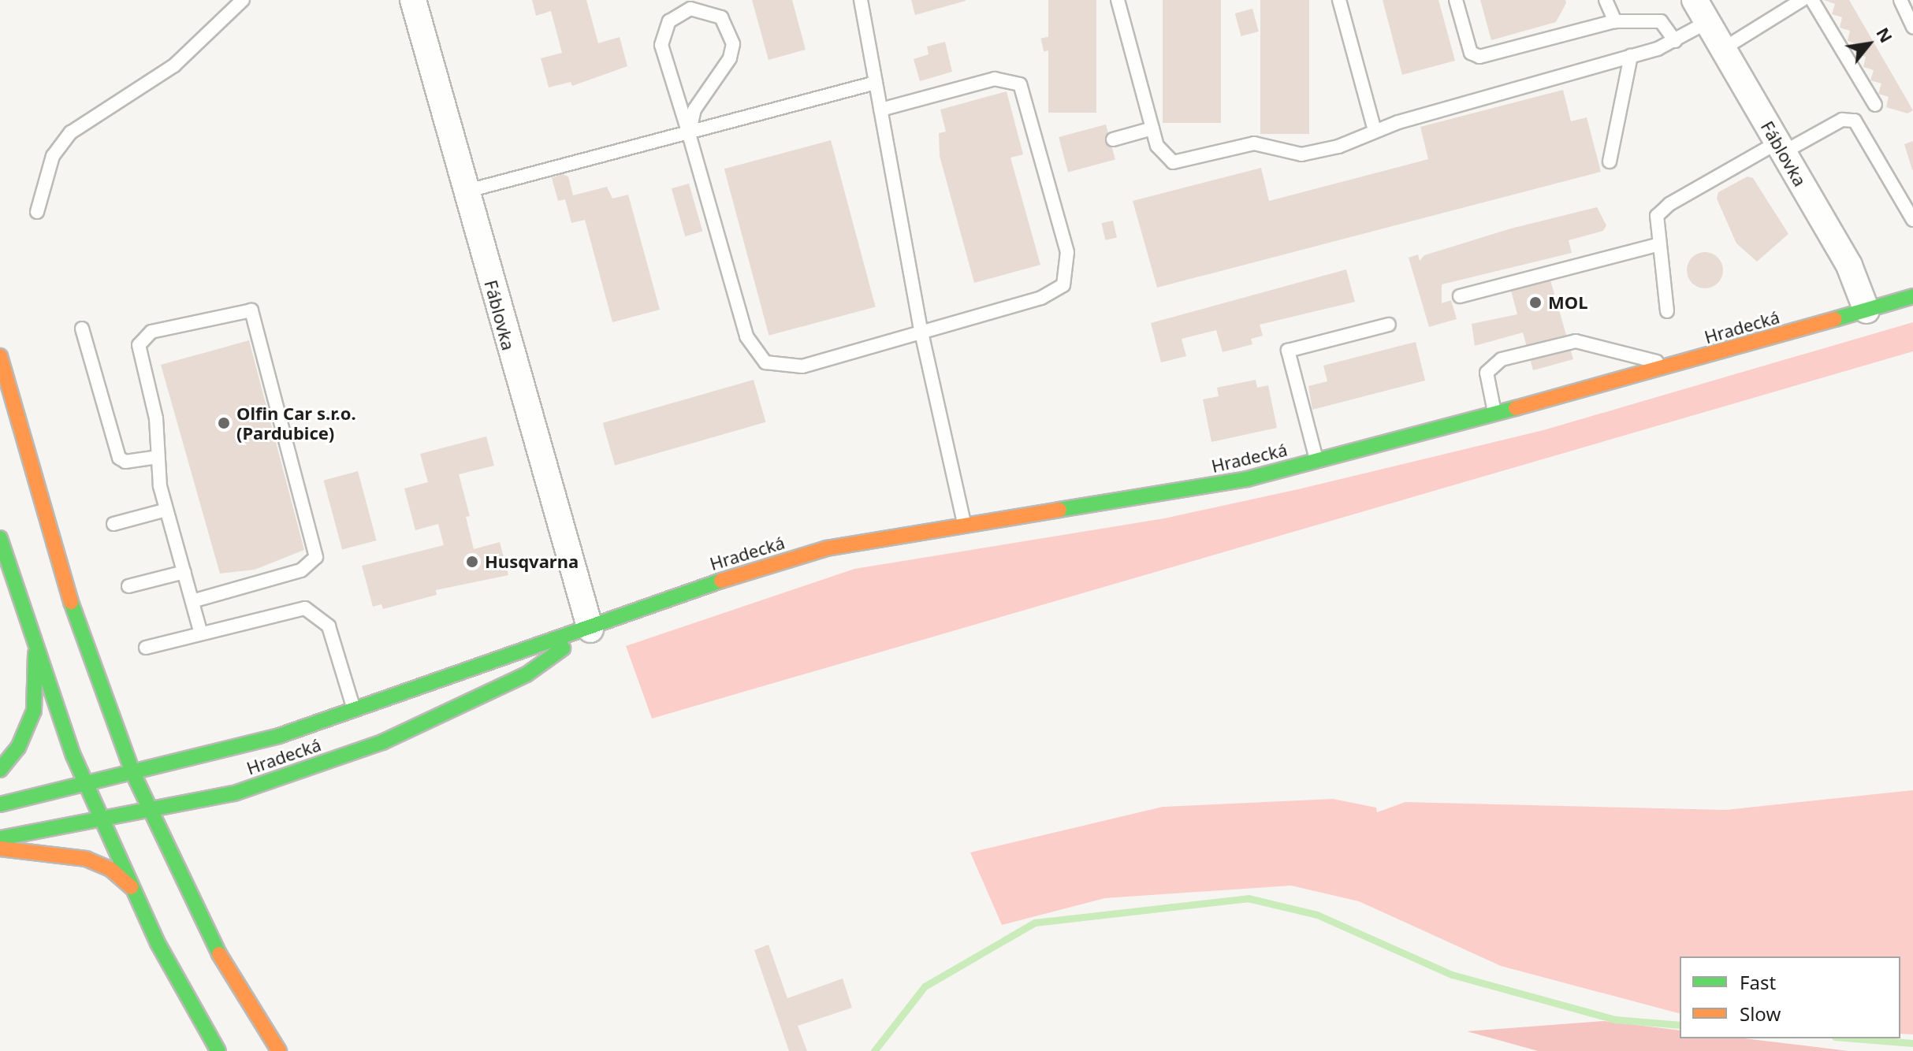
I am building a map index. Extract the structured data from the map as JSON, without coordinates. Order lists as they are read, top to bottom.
{
  "streets": {
    "main road": ["Hradecká"],
    "street": ["Fáblovka"]
  },
  "crossings": [
    ["Fáblovka", "Hradecká"]
  ],
  "places": ["MOL", "Olfin Car s.r.o. (Pardubice)", "Husqvarna"],
  "legend": ["Fast", "Slow"],
  "north": "top right"
}
